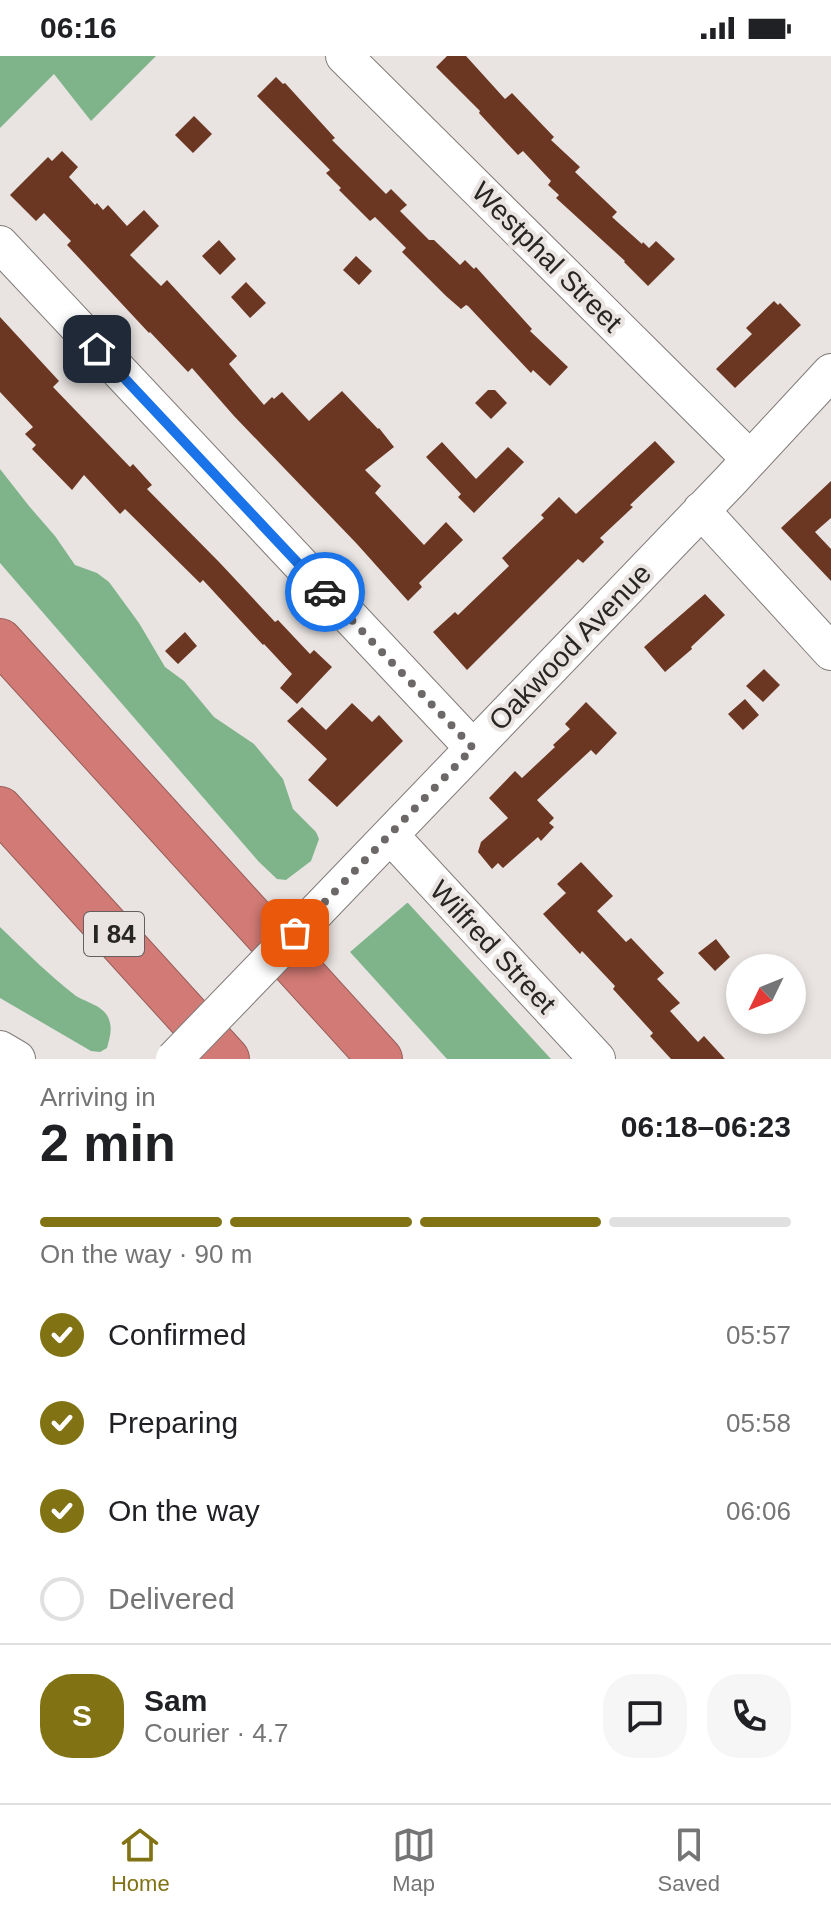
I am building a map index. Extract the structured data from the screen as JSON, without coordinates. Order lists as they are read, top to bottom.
{
  "streets": {
    "highway": ["I 84"],
    "street": ["Westphal Street", "Oakwood Avenue", "Wilfred Street"]
  },
  "crossings": [
    ["Westphal Street", "Oakwood Avenue"],
    ["Oakwood Avenue", "Wilfred Street"]
  ],
  "north": "bottom left",
  "page": {
    "status": "06:16",
    "heading": ["2 min", "Arriving in", "06:18–06:23"],
    "panel": ["Sam", "Courier · 4.7"],
    "bar": "On the way · 90 m",
    "list": [
      ["Confirmed", "05:57"],
      ["Preparing", "05:58"],
      ["On the way", "06:06"],
      "Delivered"
    ],
    "round": "S",
    "tabs": ["Home", "Map", "Saved"]
  }
}
